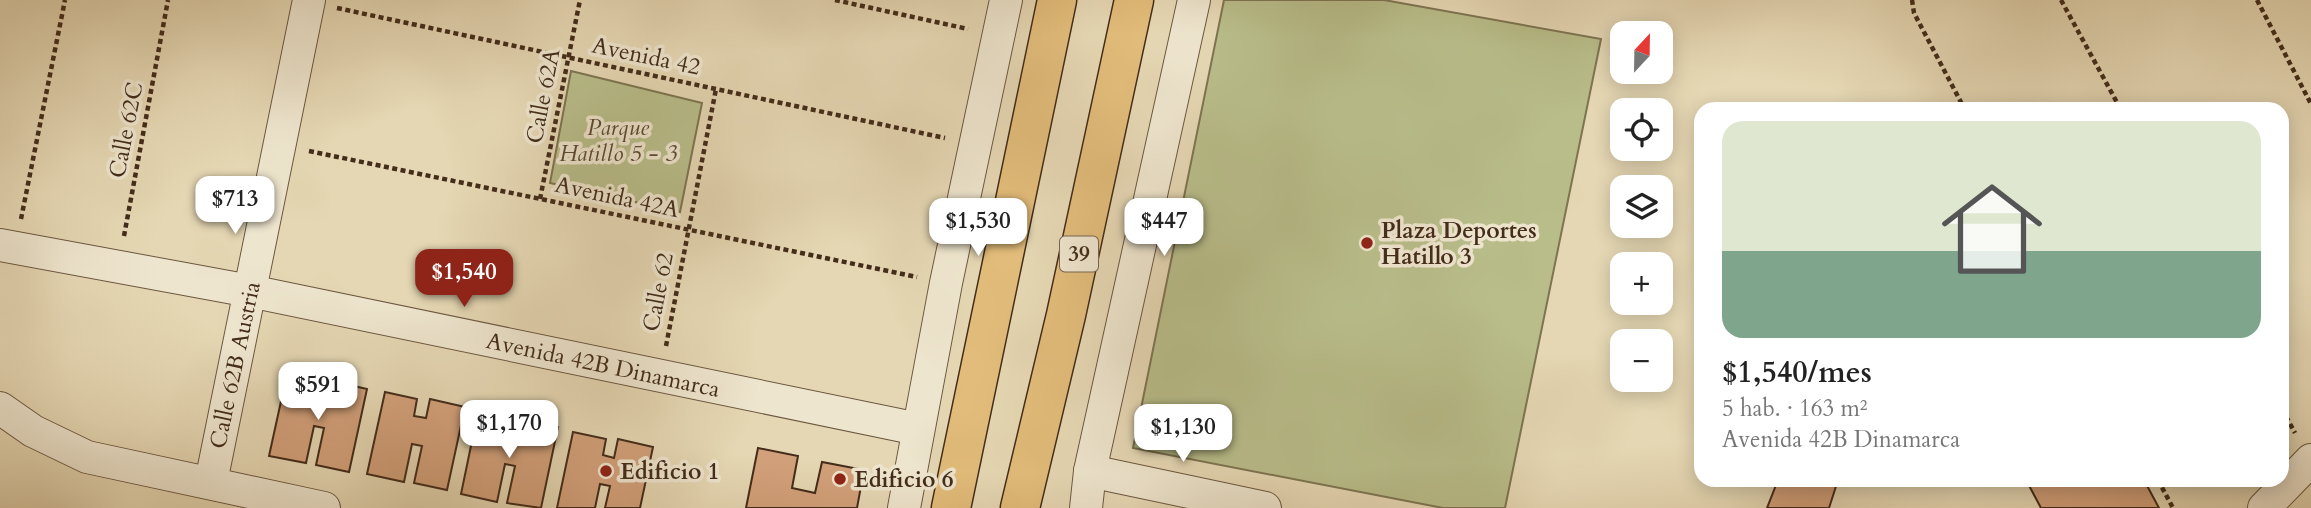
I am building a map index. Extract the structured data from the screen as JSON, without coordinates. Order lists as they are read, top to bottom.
{
  "streets": {
    "highway": ["39"],
    "street": ["Calle 62B Austria", "Avenida 42B Dinamarca"],
    "path": [
      "Avenida 42",
      "Calle 62A",
      "Calle 62C",
      "Avenida 42A",
      "Calle 62"
    ]
  },
  "crossings": [
    ["Avenida 42", "Calle 62A"],
    ["Avenida 42", "Calle 62"],
    ["Avenida 42", "Calle 62B Austria"],
    ["Calle 62A", "Avenida 42A"],
    ["Calle 62C", "Avenida 42B Dinamarca"],
    ["Avenida 42A", "Calle 62"],
    ["Avenida 42A", "Calle 62B Austria"],
    ["Calle 62", "Avenida 42B Dinamarca"],
    ["Calle 62B Austria", "Avenida 42B Dinamarca"]
  ],
  "parks": ["Parque Hatillo 5 - 3"],
  "places": ["Plaza Deportes Hatillo 3", "Edificio 1", "Edificio 6"],
  "north": "top",
  "page": {
    "map_buttons": ["+", "−"],
    "list": [
      {
        "name": "$1,540/mes",
        "note": "5 hab. · 163 m² · Avenida 42B Dinamarca"
      }
    ],
    "price": [
      "$713",
      "$1,530",
      "$447",
      "$1,540",
      "$591",
      "$1,170",
      "$1,130"
    ]
  }
}
